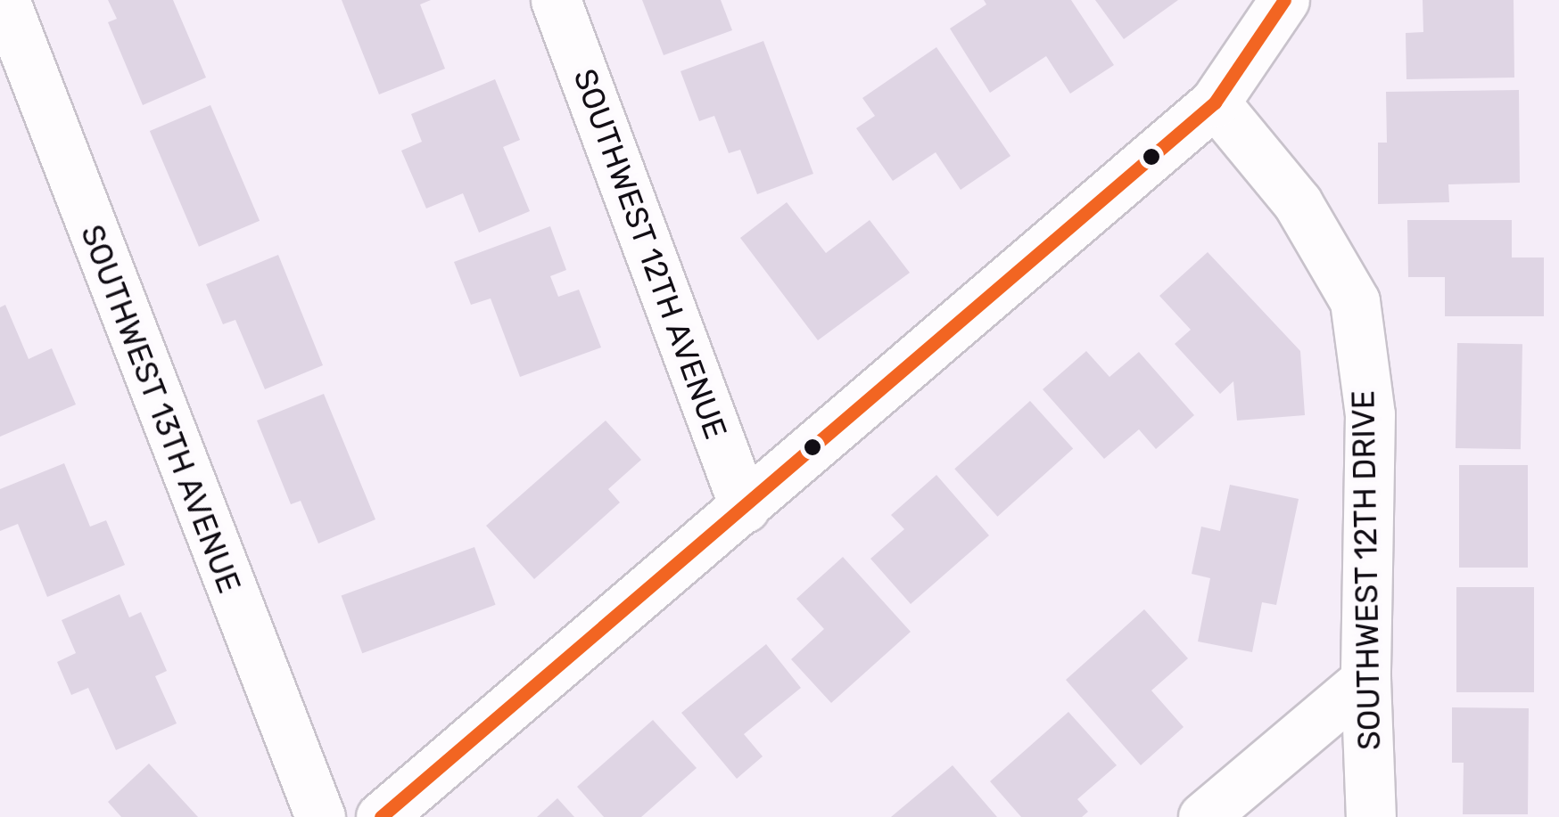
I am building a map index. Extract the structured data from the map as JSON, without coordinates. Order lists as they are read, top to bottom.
{
  "streets": {
    "street": ["SOUTHWEST 12TH AVENUE", "SOUTHWEST 13TH AVENUE", "SOUTHWEST 12TH DRIVE"]
  }
}
